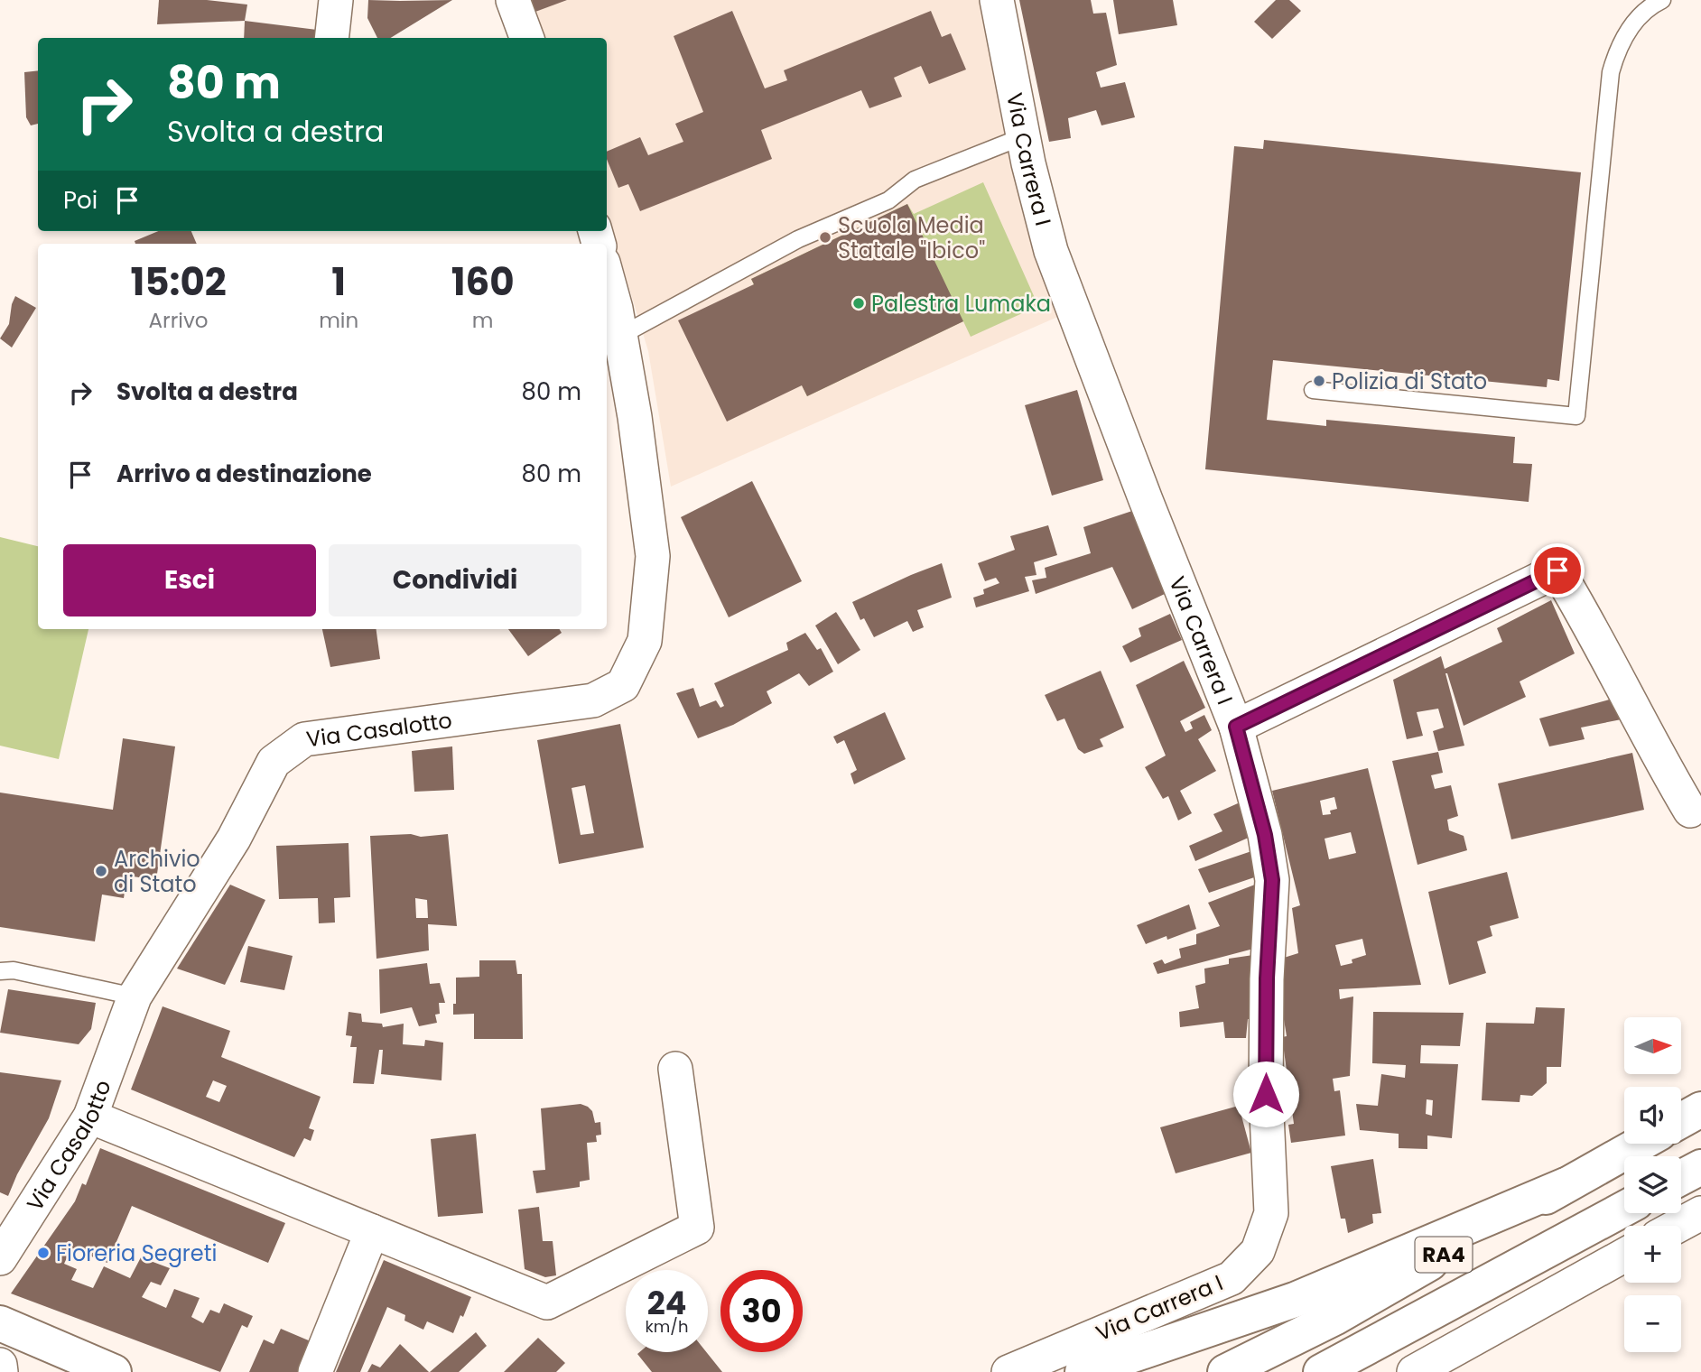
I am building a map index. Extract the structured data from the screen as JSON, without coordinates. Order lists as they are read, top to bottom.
{
  "streets": {
    "main road": ["RA4"],
    "street": ["Via Carrera I", "Via Casalotto"]
  },
  "places": [
    "Scuola Media Statale \"Ibico\"",
    "Palestra Lumaka",
    "Polizia di Stato",
    "Archivio di Stato",
    "Fioreria Segreti"
  ],
  "north": "right",
  "page": {
    "turn": ["80 m", "Svolta a destra"],
    "then": "Poi",
    "eta": [
      "15:02",
      "Arrivo",
      "1",
      "min",
      "160",
      "m"
    ],
    "list": [
      {
        "name": "Svolta a destra",
        "value": "80 m"
      },
      {
        "name": "Arrivo a destinazione",
        "value": "80 m"
      }
    ],
    "buttons": ["Esci", "Condividi"],
    "map_buttons": ["+", "−"],
    "speed": "24 km/h",
    "limit": "30"
  }
}
